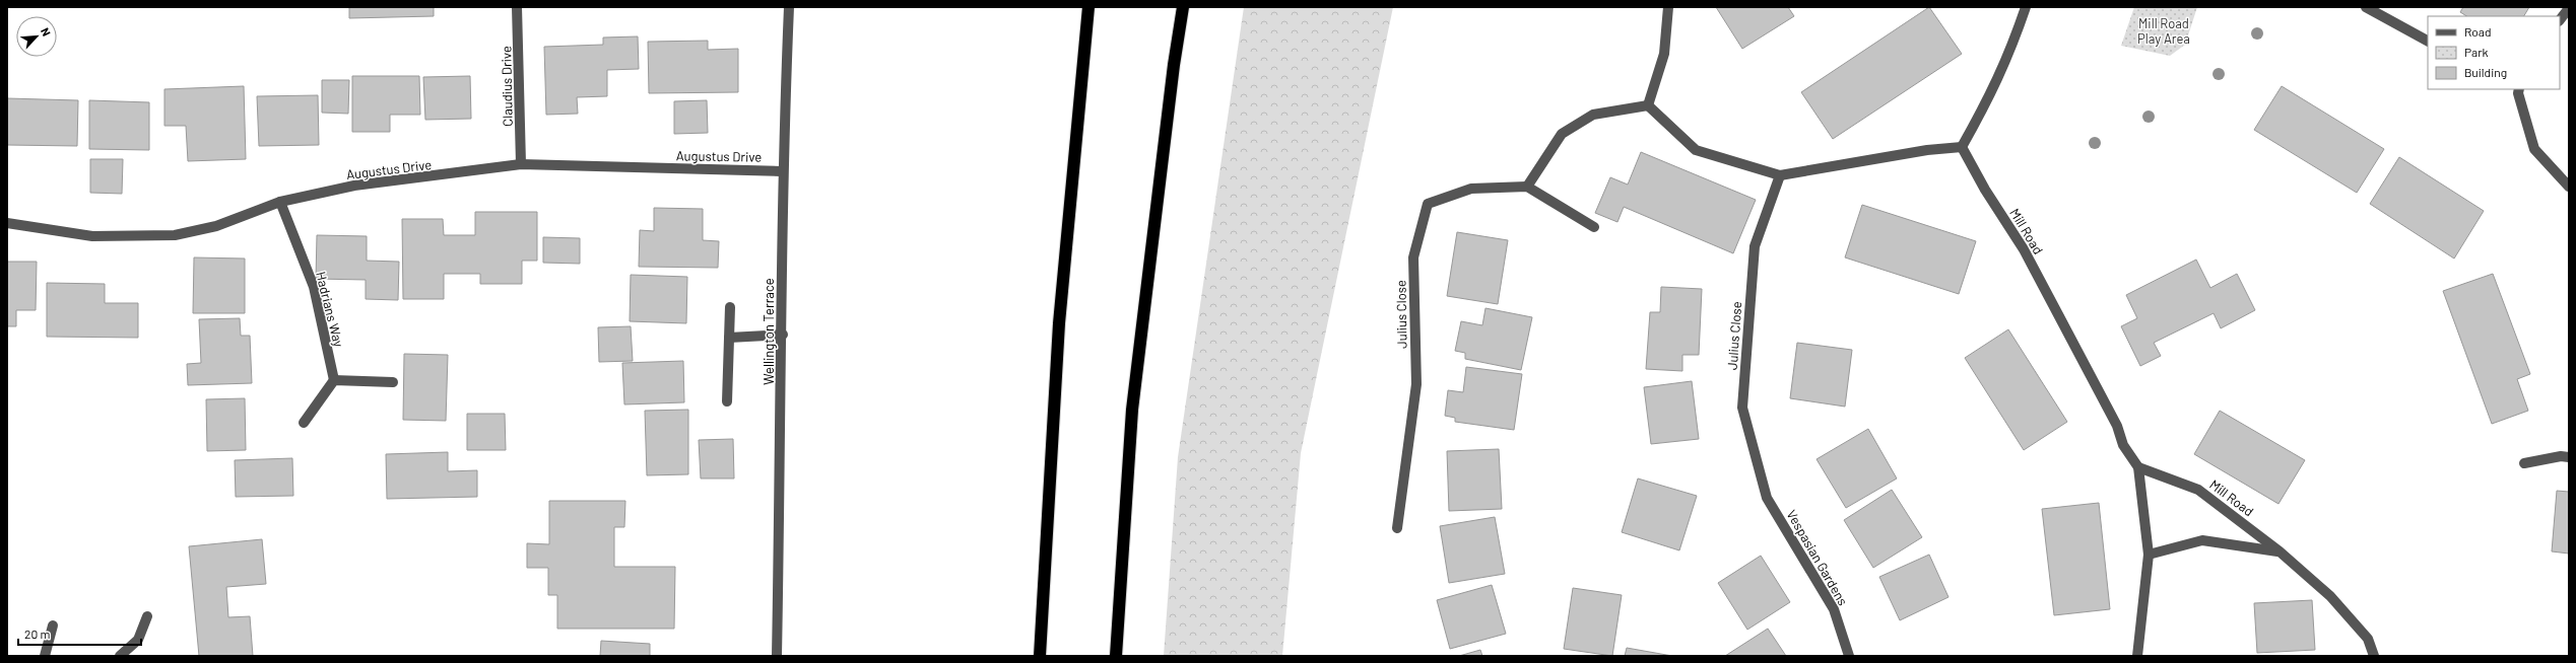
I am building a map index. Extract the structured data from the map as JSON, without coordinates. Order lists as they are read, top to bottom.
{
  "streets": {
    "street": [
      "Claudius Drive",
      "Augustus Drive",
      "Mill Road",
      "Hadrians Way",
      "Julius Close",
      "Wellington Terrace",
      "Vespasian Gardens"
    ]
  },
  "crossings": [
    ["Claudius Drive", "Augustus Drive"],
    ["Augustus Drive", "Hadrians Way"],
    ["Augustus Drive", "Wellington Terrace"],
    ["Julius Close", "Vespasian Gardens"]
  ],
  "parks": ["Mill Road Play Area"],
  "legend": ["Road", "Park", "Building"],
  "scale_bar": "20 m",
  "north": "top right"
}
